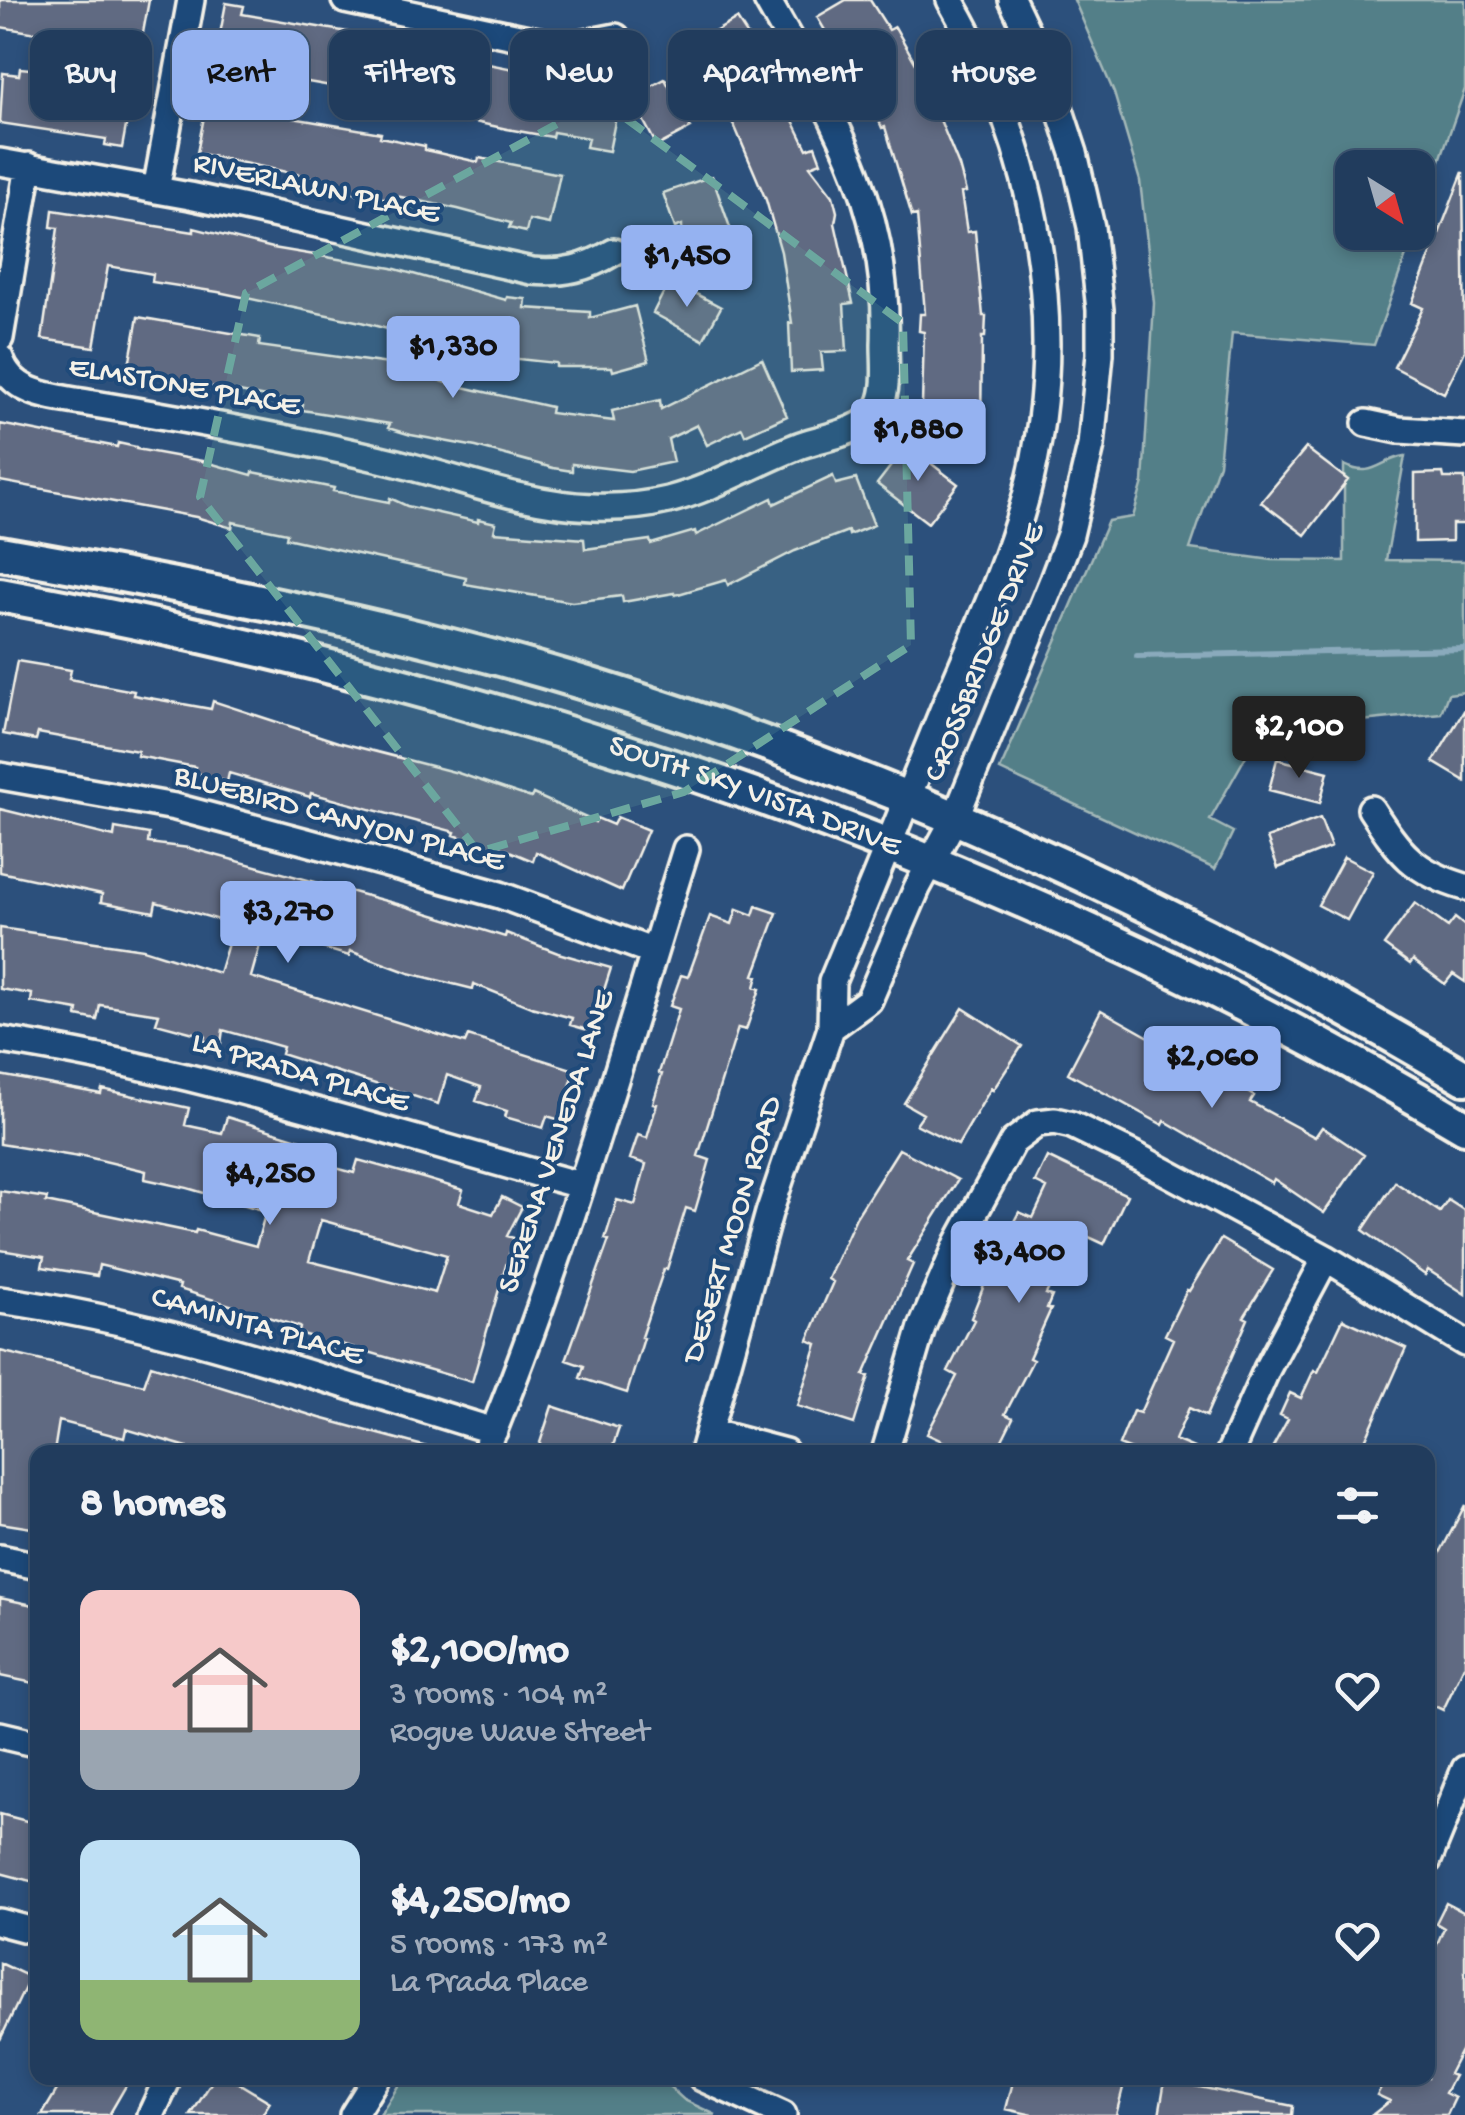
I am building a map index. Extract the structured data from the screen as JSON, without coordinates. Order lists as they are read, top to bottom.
{
  "streets": {
    "main road": ["SOUTH SKY VISTA DRIVE"],
    "street": [
      "RIVERLAWN PLACE",
      "ELMSTONE PLACE",
      "CROSSBRIDGE DRIVE",
      "BLUEBIRD CANYON PLACE",
      "LA PRADA PLACE",
      "SERENA VENEDA LANE",
      "DESERT MOON ROAD",
      "CAMINITA PLACE"
    ]
  },
  "crossings": [
    ["CROSSBRIDGE DRIVE", "SOUTH SKY VISTA DRIVE"],
    ["CROSSBRIDGE DRIVE", "DESERT MOON ROAD"],
    ["SOUTH SKY VISTA DRIVE", "DESERT MOON ROAD"],
    ["BLUEBIRD CANYON PLACE", "SERENA VENEDA LANE"],
    ["LA PRADA PLACE", "SERENA VENEDA LANE"],
    ["SERENA VENEDA LANE", "CAMINITA PLACE"]
  ],
  "north": "bottom right",
  "page": {
    "chip": [
      "Buy",
      "Rent",
      "Filters",
      "New",
      "Apartment",
      "House"
    ],
    "price": [
      "$1,450",
      "$1,330",
      "$1,880",
      "$2,100",
      "$3,270",
      "$2,060",
      "$4,250",
      "$3,400"
    ],
    "heading": "8 homes",
    "list": [
      {
        "name": "$2,100/mo",
        "note": "3 rooms · 104 m² · Rogue Wave Street"
      },
      {
        "name": "$4,250/mo",
        "note": "5 rooms · 173 m² · La Prada Place"
      }
    ]
  }
}
